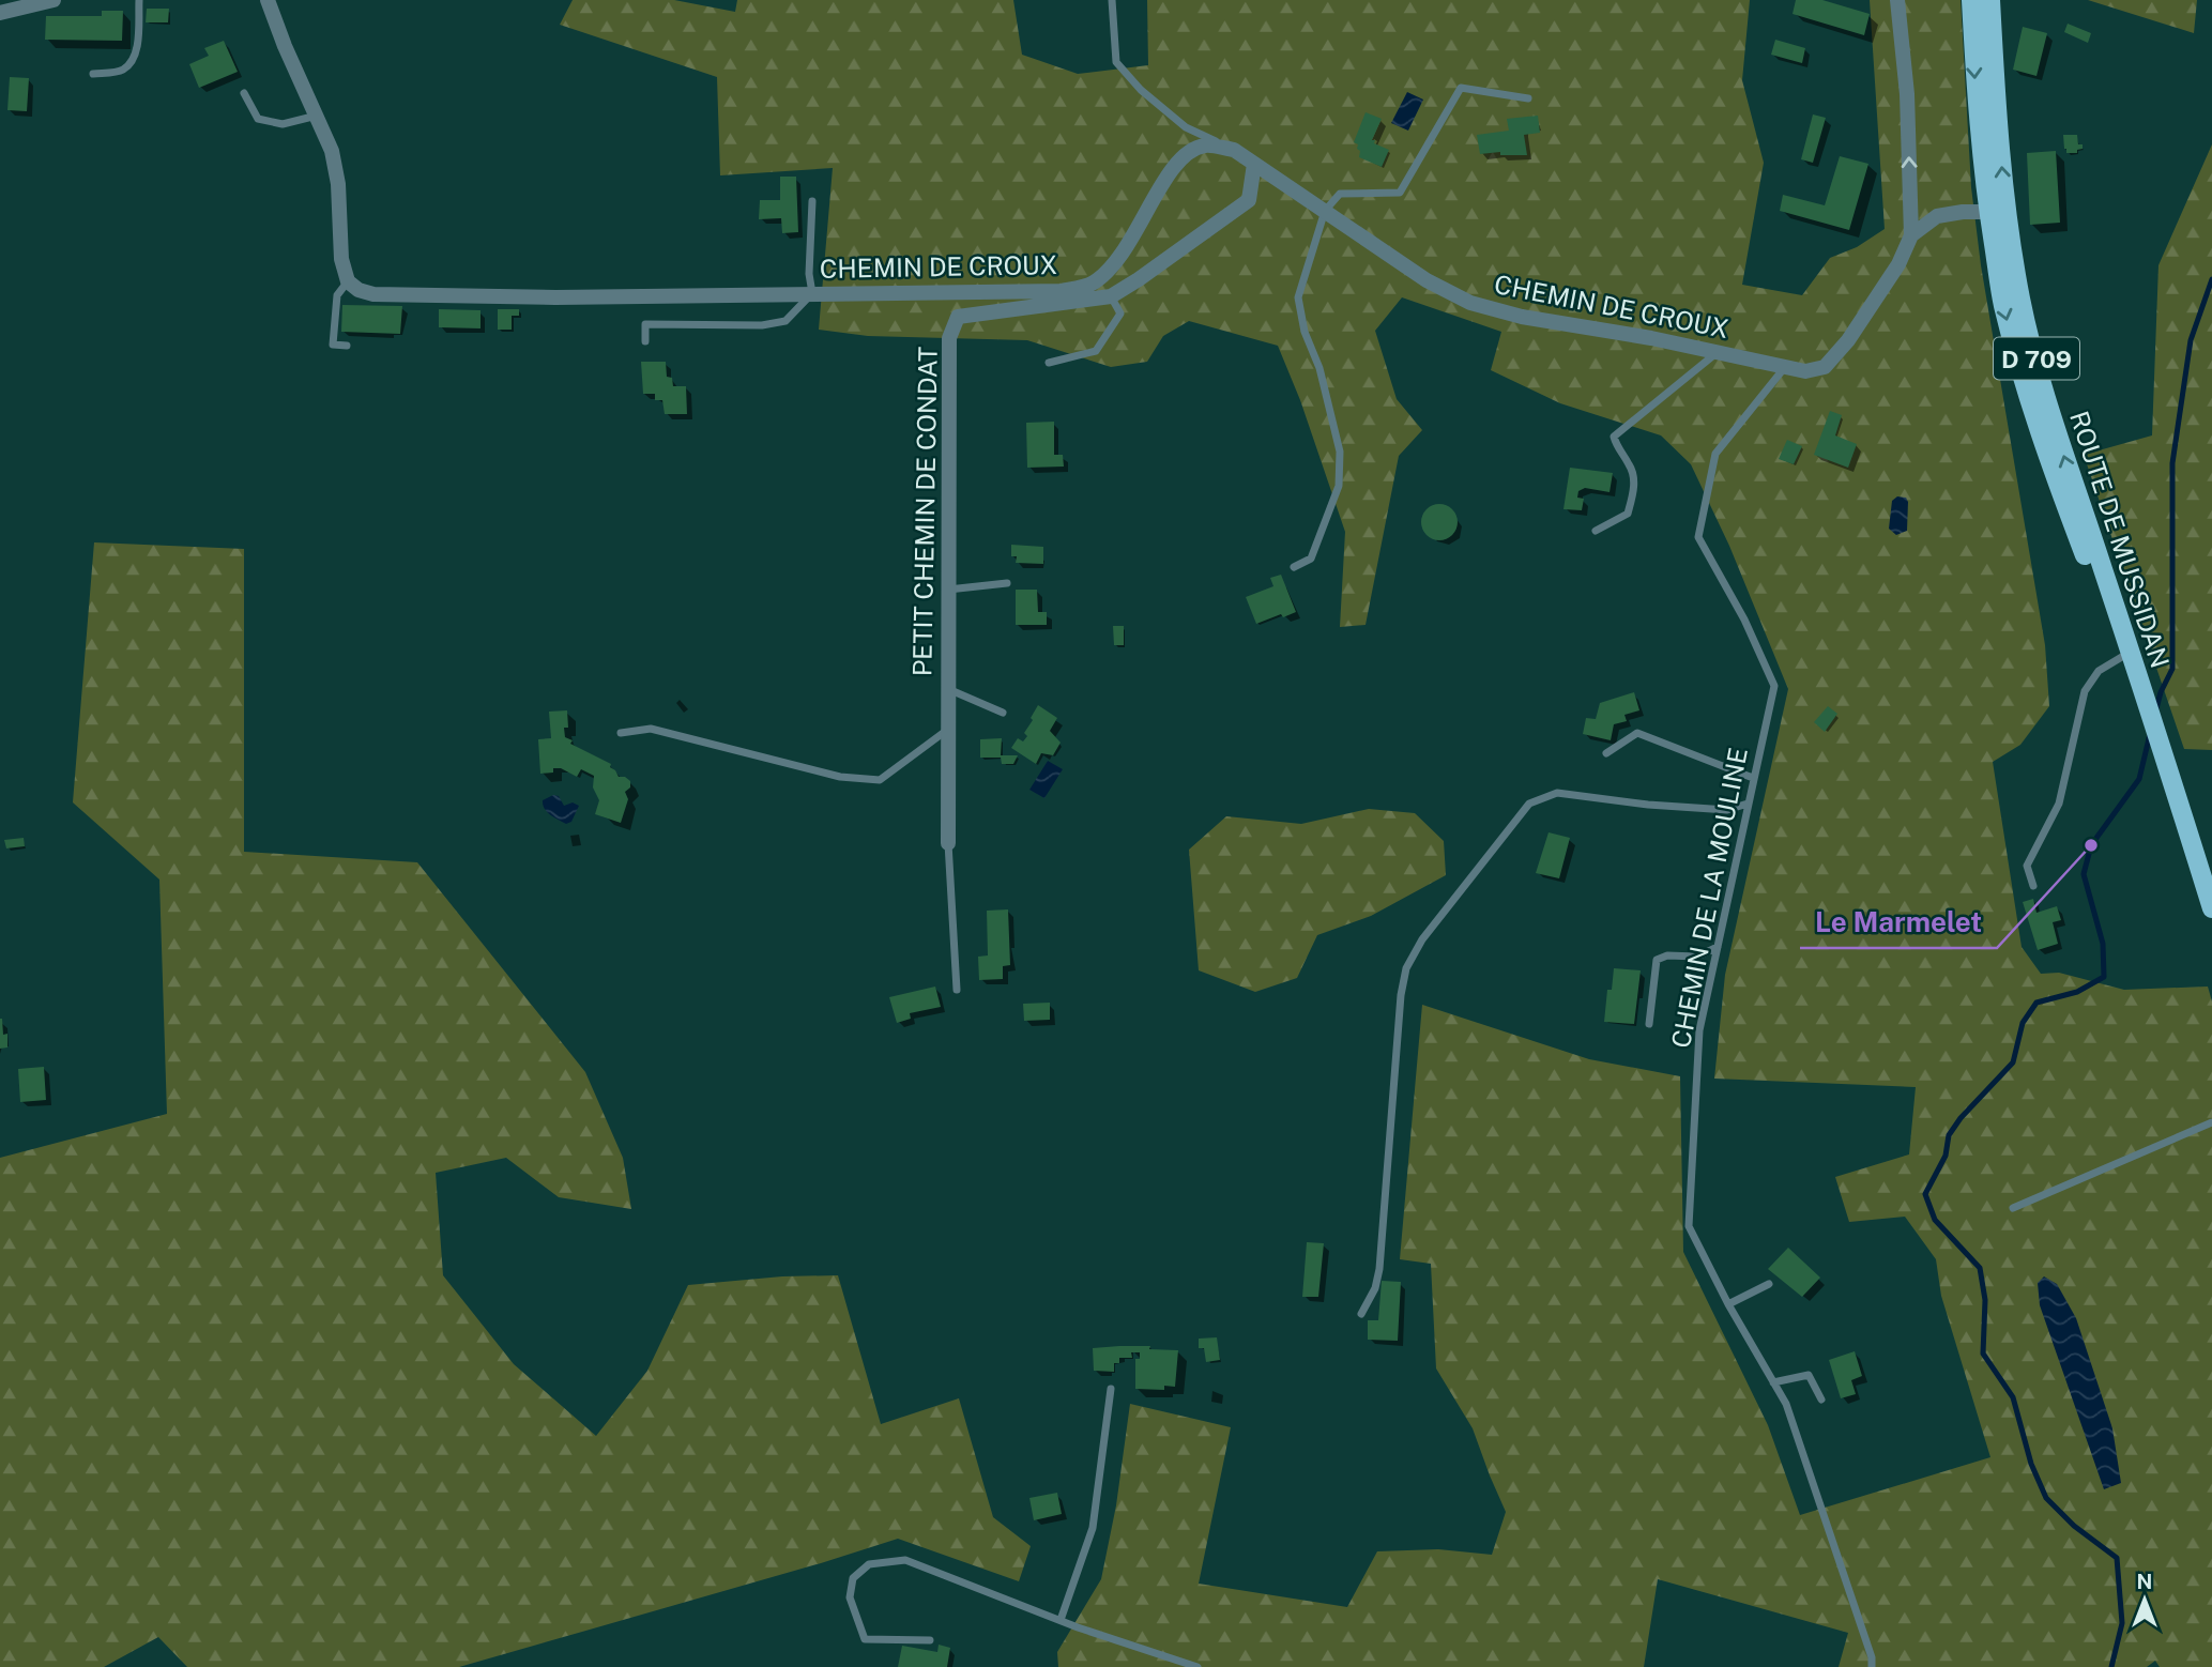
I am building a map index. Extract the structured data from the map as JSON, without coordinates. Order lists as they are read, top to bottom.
{
  "streets": {
    "main road": ["D 709", "ROUTE DE MUSSIDAN"],
    "street": ["CHEMIN DE CROUX", "PETIT CHEMIN DE CONDAT"],
    "lane": ["CHEMIN DE LA MOULINE"]
  },
  "crossings": [
    ["CHEMIN DE CROUX", "PETIT CHEMIN DE CONDAT"],
    ["CHEMIN DE CROUX", "CHEMIN DE LA MOULINE"],
    ["D 709", "ROUTE DE MUSSIDAN"]
  ],
  "places": ["Le Marmelet"],
  "north": "top"
}
